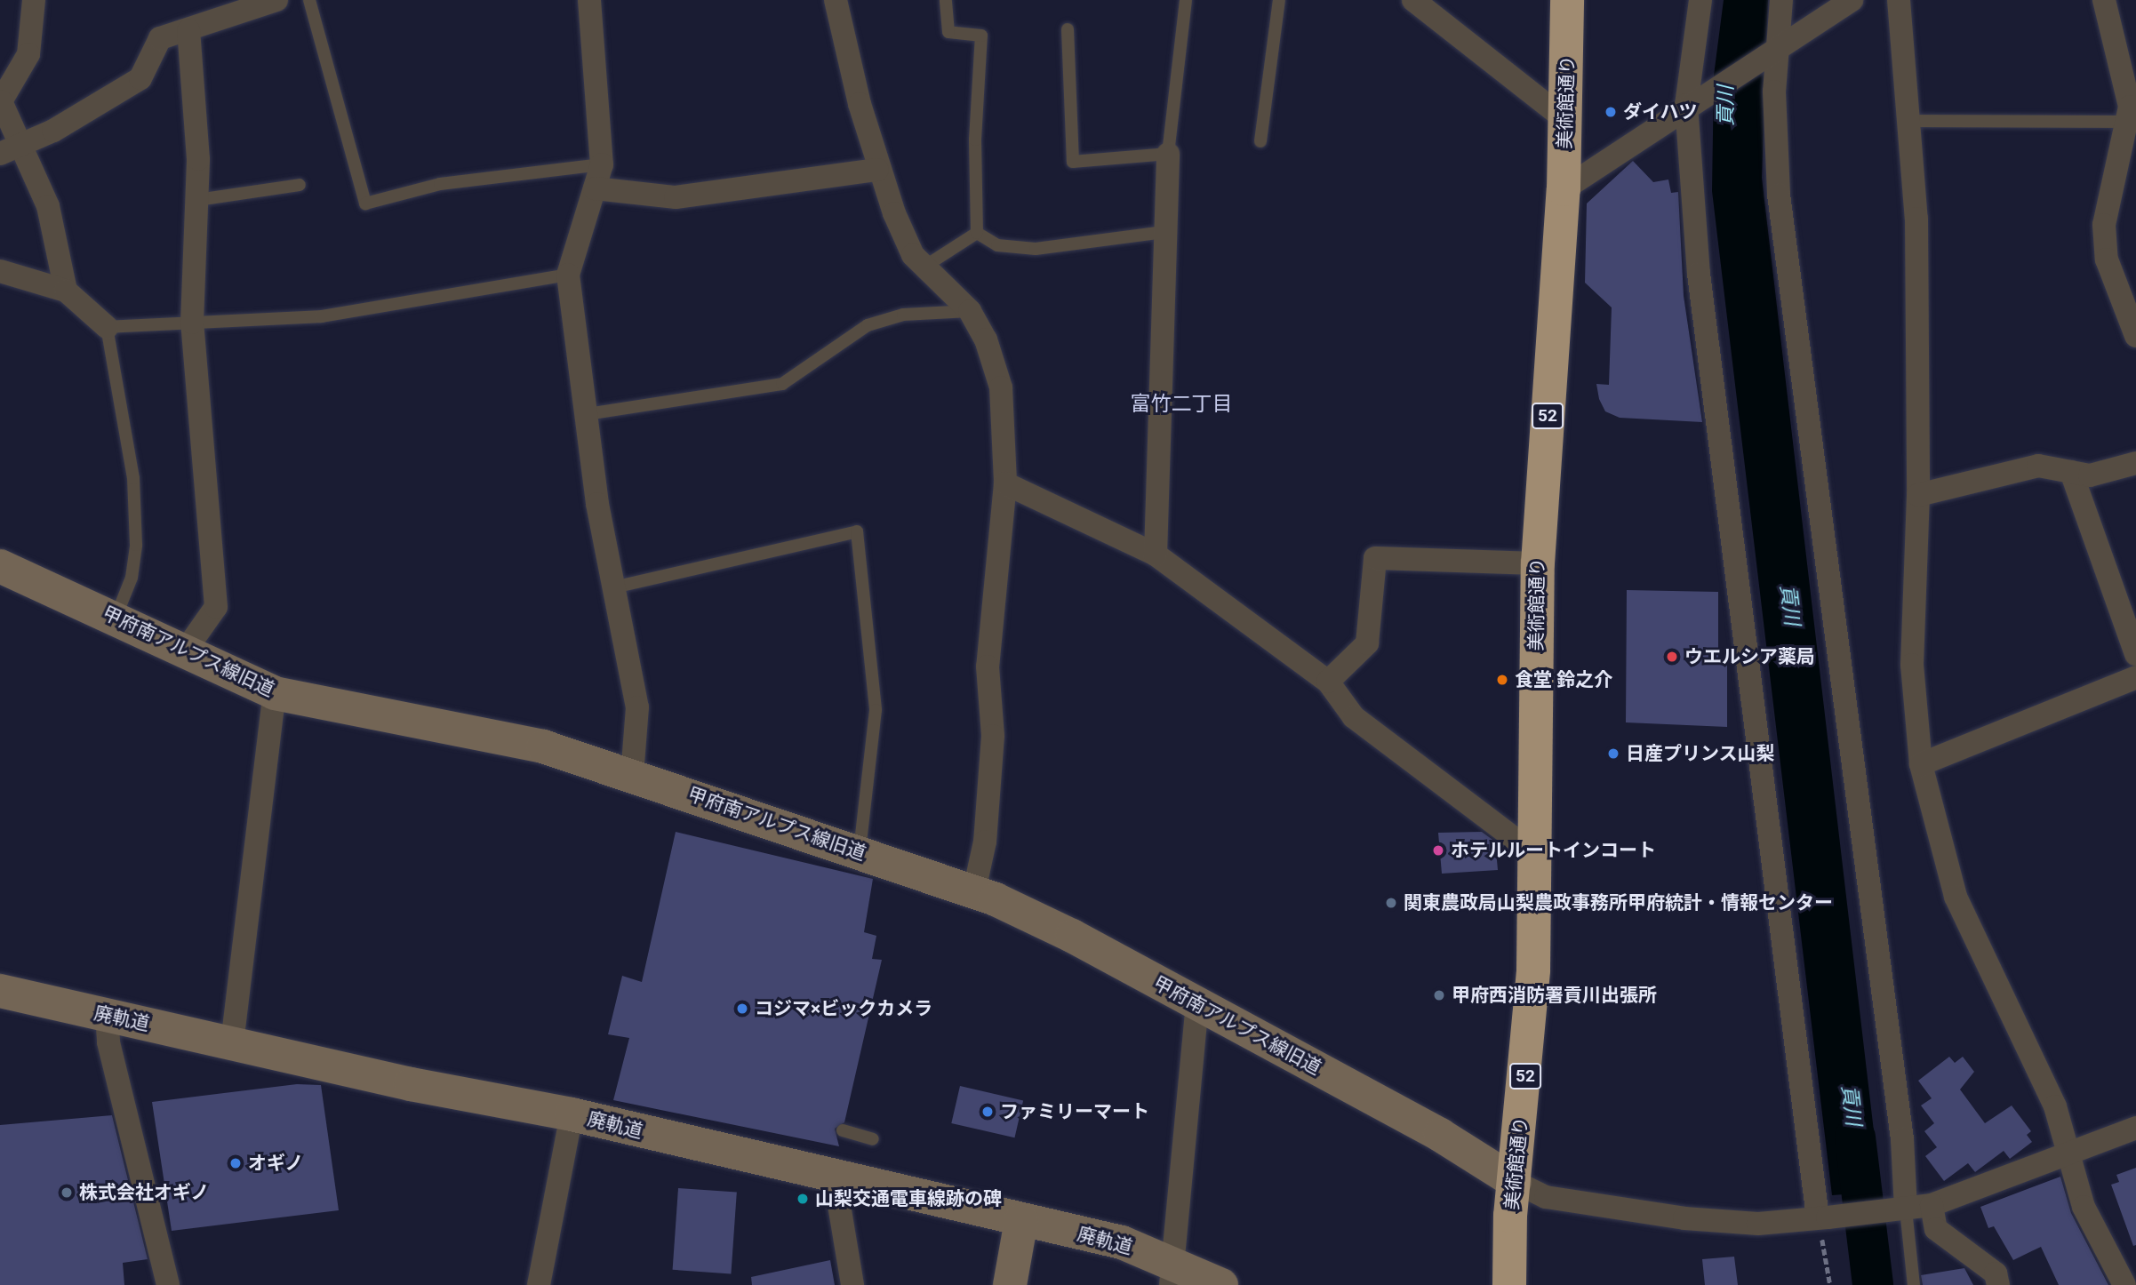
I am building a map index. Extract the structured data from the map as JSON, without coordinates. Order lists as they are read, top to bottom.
{
  "streets": {
    "highway": ["美術館通り", "52"],
    "street": ["甲府南アルプス線旧道", "廃軌道"]
  },
  "crossings": [
    ["美術館通り", "甲府南アルプス線旧道"]
  ],
  "districts": ["富竹二丁目"],
  "water": ["貢川"],
  "places": [
    "ダイハツ",
    "ウエルシア薬局",
    "食堂 鈴之介",
    "日産プリンス山梨",
    "ホテルルートインコート",
    "関東農政局山梨農政事務所甲府統計・情報センター",
    "甲府西消防署貢川出張所",
    "コジマ×ビックカメラ",
    "ファミリーマート",
    "オギノ",
    "株式会社オギノ",
    "山梨交通電車線跡の碑"
  ]
}
